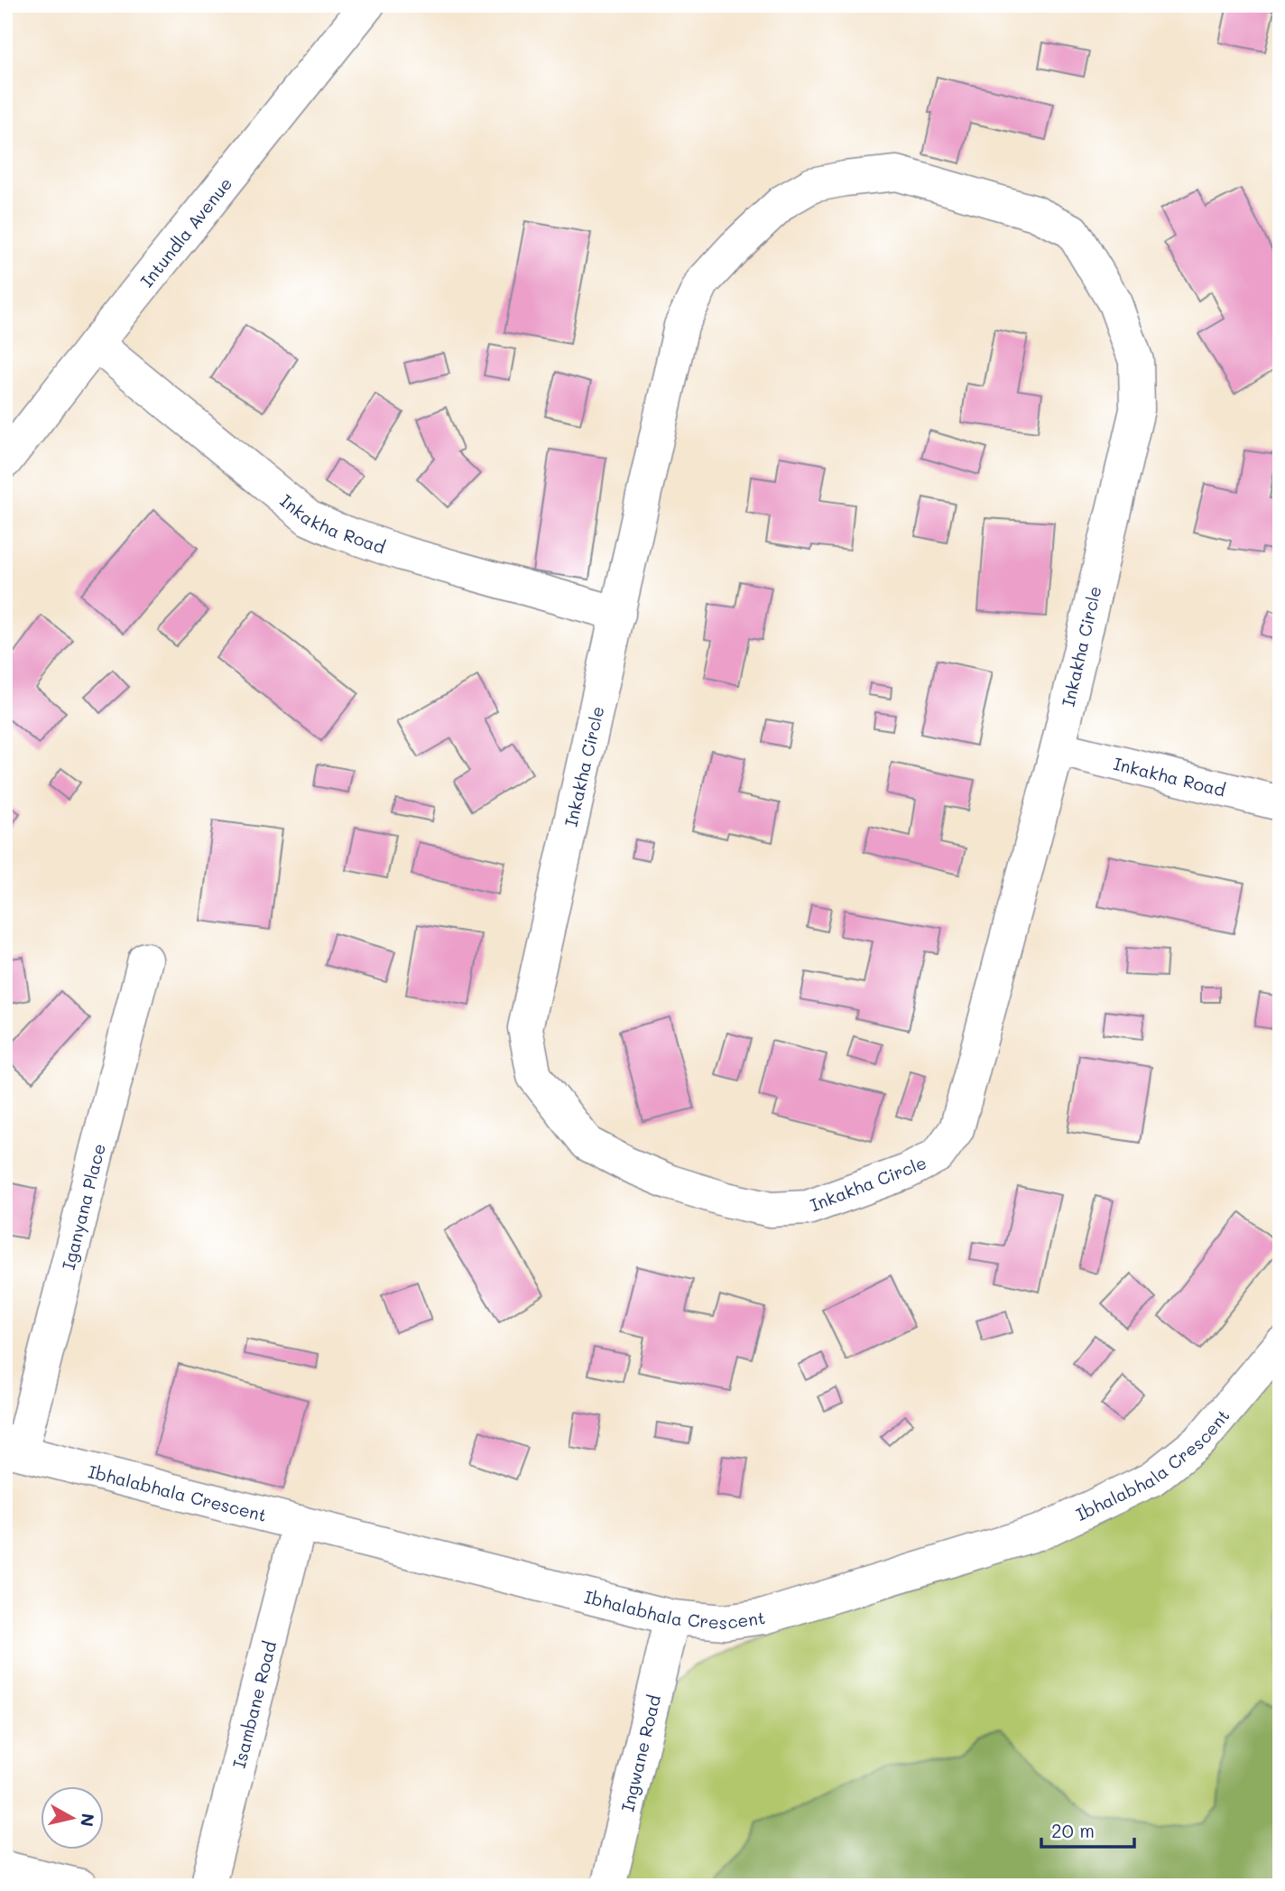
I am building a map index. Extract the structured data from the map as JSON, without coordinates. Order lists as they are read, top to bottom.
{
  "streets": {
    "street": [
      "Intundla Avenue",
      "Inkakha Road",
      "Inkakha Circle",
      "Iganyana Place",
      "Ibhalabhala Crescent",
      "Isambane Road",
      "Ingwane Road"
    ]
  },
  "crossings": [
    ["Intundla Avenue", "Inkakha Road"],
    ["Inkakha Road", "Inkakha Circle"],
    ["Iganyana Place", "Ibhalabhala Crescent"],
    ["Ibhalabhala Crescent", "Isambane Road"],
    ["Ibhalabhala Crescent", "Ingwane Road"]
  ],
  "scale_bar": "20 m",
  "north": "right"
}
